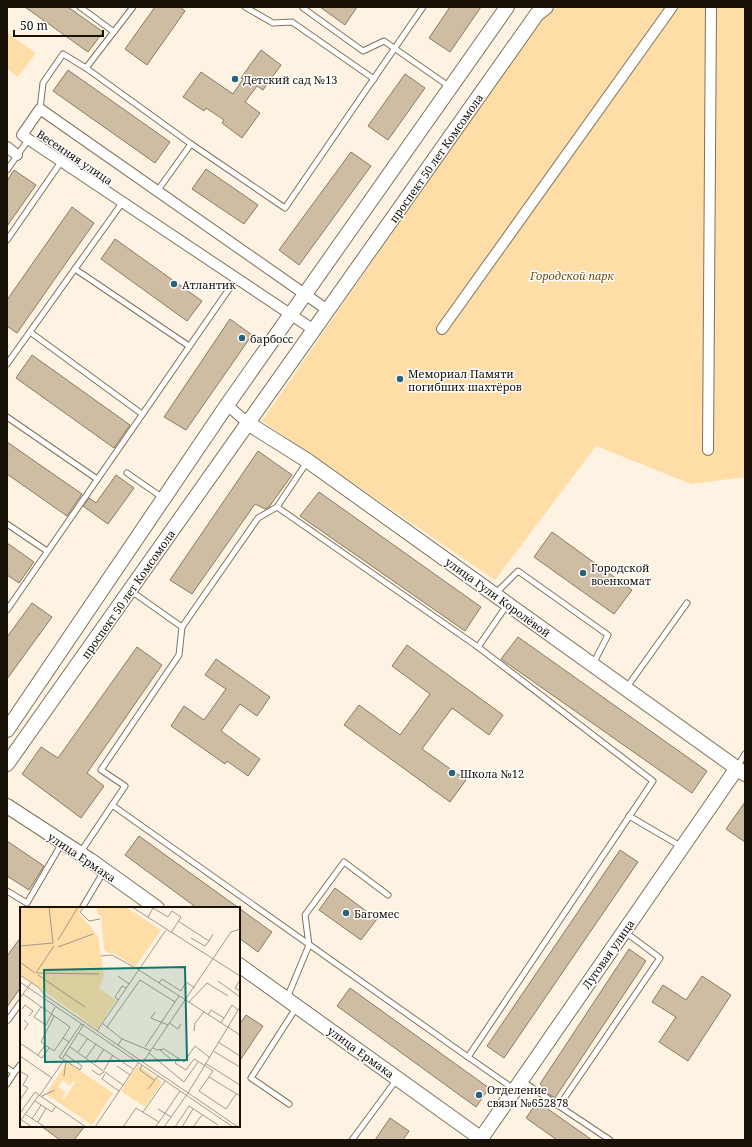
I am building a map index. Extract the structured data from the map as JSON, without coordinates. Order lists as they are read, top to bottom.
{
  "streets": {
    "main road": [
      "проспект 50 лет Комсомола",
      "улица Гули Королёвой",
      "улица Ермака",
      "Луговая улица"
    ],
    "street": ["Весенняя улица"]
  },
  "crossings": [
    ["Весенняя улица", "проспект 50 лет Комсомола"],
    ["проспект 50 лет Комсомола", "улица Гули Королёвой"],
    ["улица Гули Королёвой", "Луговая улица"],
    ["улица Ермака", "Луговая улица"]
  ],
  "parks": ["Городской парк"],
  "places": [
    "Детский сад №13",
    "Атлантик",
    "барбосс",
    "Мемориал Памяти погибших шахтёров",
    "Городской военкомат",
    "Школа №12",
    "Багомес",
    "Отделение связи №652878"
  ],
  "scale_bar": "50 m"
}
